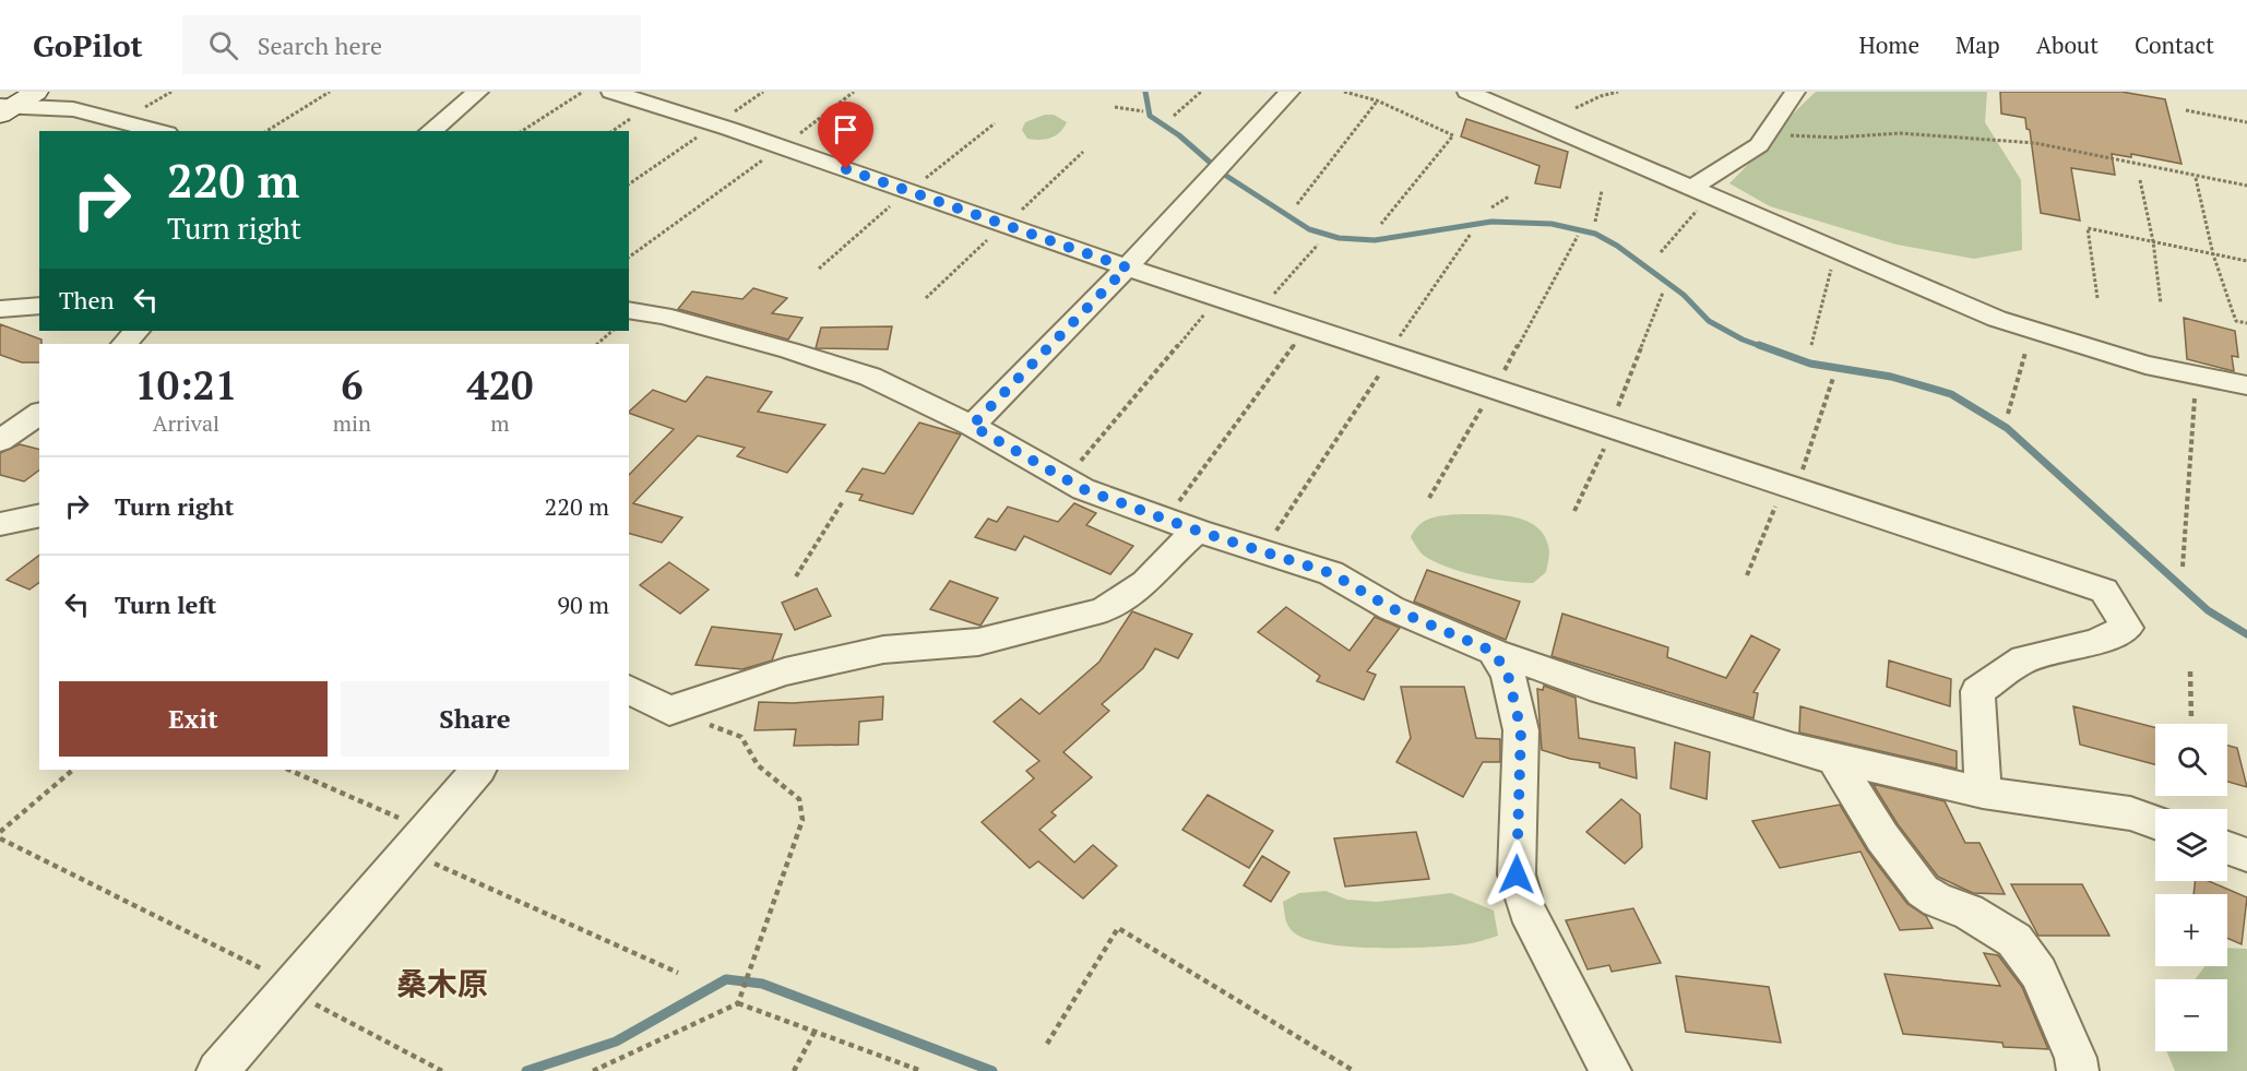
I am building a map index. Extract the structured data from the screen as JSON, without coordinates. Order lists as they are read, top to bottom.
{
  "districts": ["桑木原"],
  "page": {
    "header": "GoPilot",
    "search": "Search here",
    "nav": [
      "Home",
      "Map",
      "About",
      "Contact"
    ],
    "turn": ["220 m", "Turn right"],
    "then": "Then",
    "eta": [
      "10:21",
      "Arrival",
      "6",
      "min",
      "420",
      "m"
    ],
    "list": [
      {
        "name": "Turn right",
        "value": "220 m"
      },
      {
        "name": "Turn left",
        "value": "90 m"
      }
    ],
    "buttons": ["Exit", "Share"],
    "map_buttons": ["+", "−"]
  }
}
